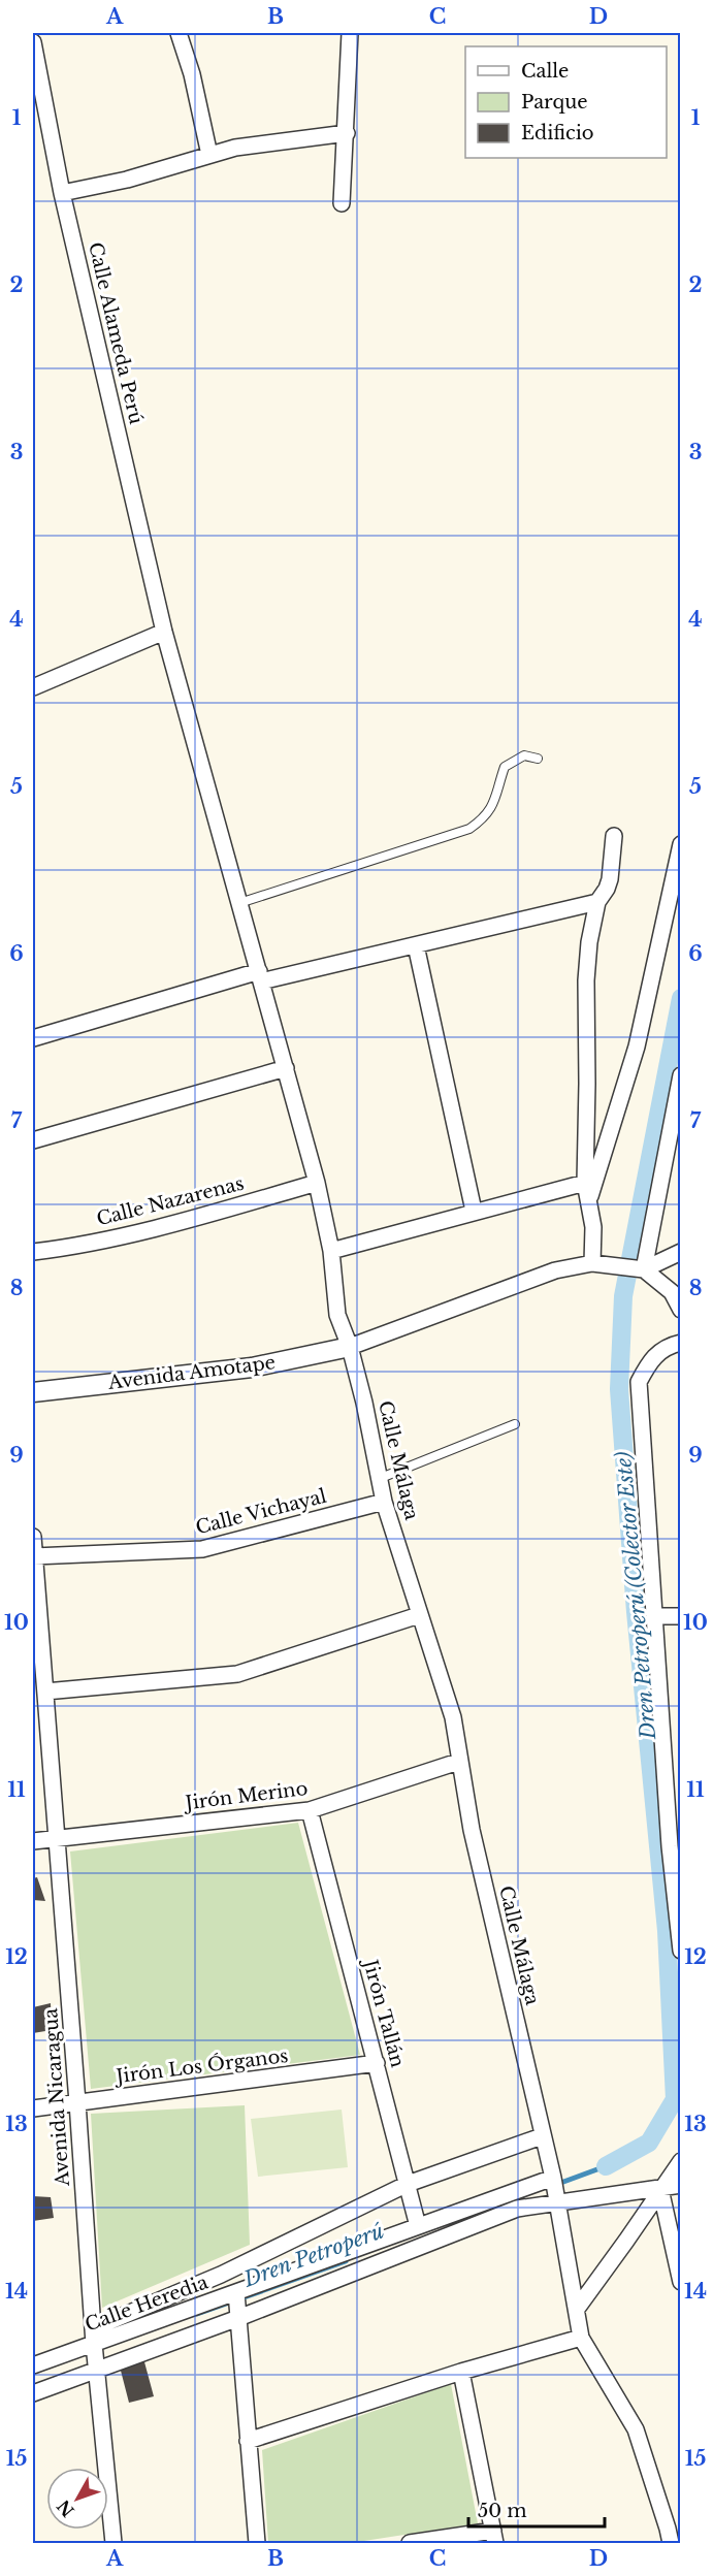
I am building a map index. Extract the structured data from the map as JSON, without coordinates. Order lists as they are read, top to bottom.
{
  "streets": {
    "street": [
      "Calle Alameda Perú",
      "Calle Nazarenas",
      "Avenida Amotape",
      "Calle Málaga",
      "Calle Vichayal",
      "Jirón Merino",
      "Jirón Tallán",
      "Jirón Los Órganos",
      "Avenida Nicaragua",
      "Calle Heredia"
    ]
  },
  "crossings": [
    ["Calle Alameda Perú", "Calle Málaga"],
    ["Calle Nazarenas", "Calle Málaga"],
    ["Avenida Amotape", "Calle Málaga"],
    ["Calle Málaga", "Calle Vichayal"],
    ["Calle Málaga", "Jirón Merino"],
    ["Calle Málaga", "Calle Heredia"],
    ["Calle Vichayal", "Avenida Nicaragua"],
    ["Jirón Merino", "Jirón Tallán"],
    ["Jirón Merino", "Avenida Nicaragua"],
    ["Jirón Tallán", "Jirón Los Órganos"],
    ["Jirón Tallán", "Calle Heredia"],
    ["Jirón Los Órganos", "Avenida Nicaragua"],
    ["Avenida Nicaragua", "Calle Heredia"]
  ],
  "water": ["Dren Petroperú (Colector Este)", "Dren Petroperú"],
  "legend": ["Calle", "Parque", "Edificio"],
  "scale_bar": "50 m",
  "north": "bottom left",
  "grid": {
    "columns": [
      "A",
      "B",
      "C",
      "D"
    ],
    "rows": [
      "1",
      "2",
      "3",
      "4",
      "5",
      "6",
      "7",
      "8",
      "9",
      "10",
      "11",
      "12",
      "13",
      "14",
      "15"
    ]
  }
}
